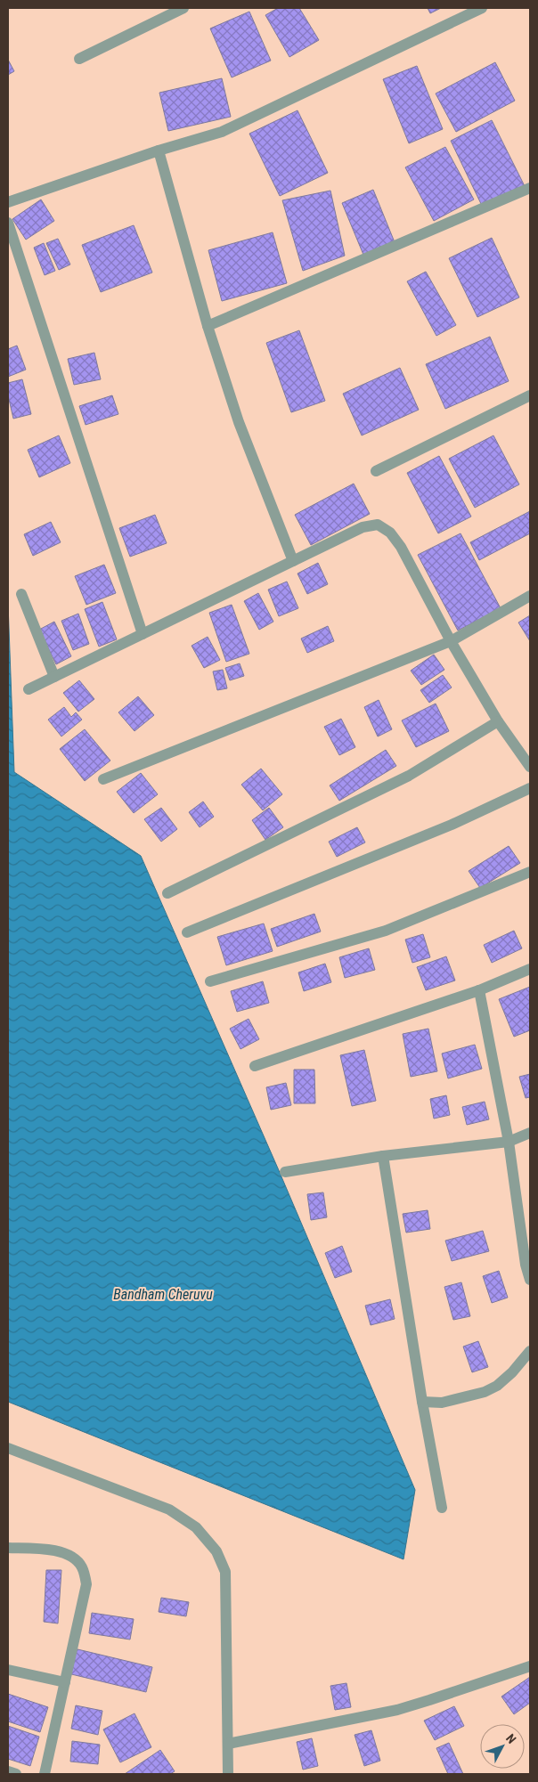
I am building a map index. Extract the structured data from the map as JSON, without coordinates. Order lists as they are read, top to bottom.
{
  "water": ["Bandham Cheruvu"],
  "north": "top right"
}
